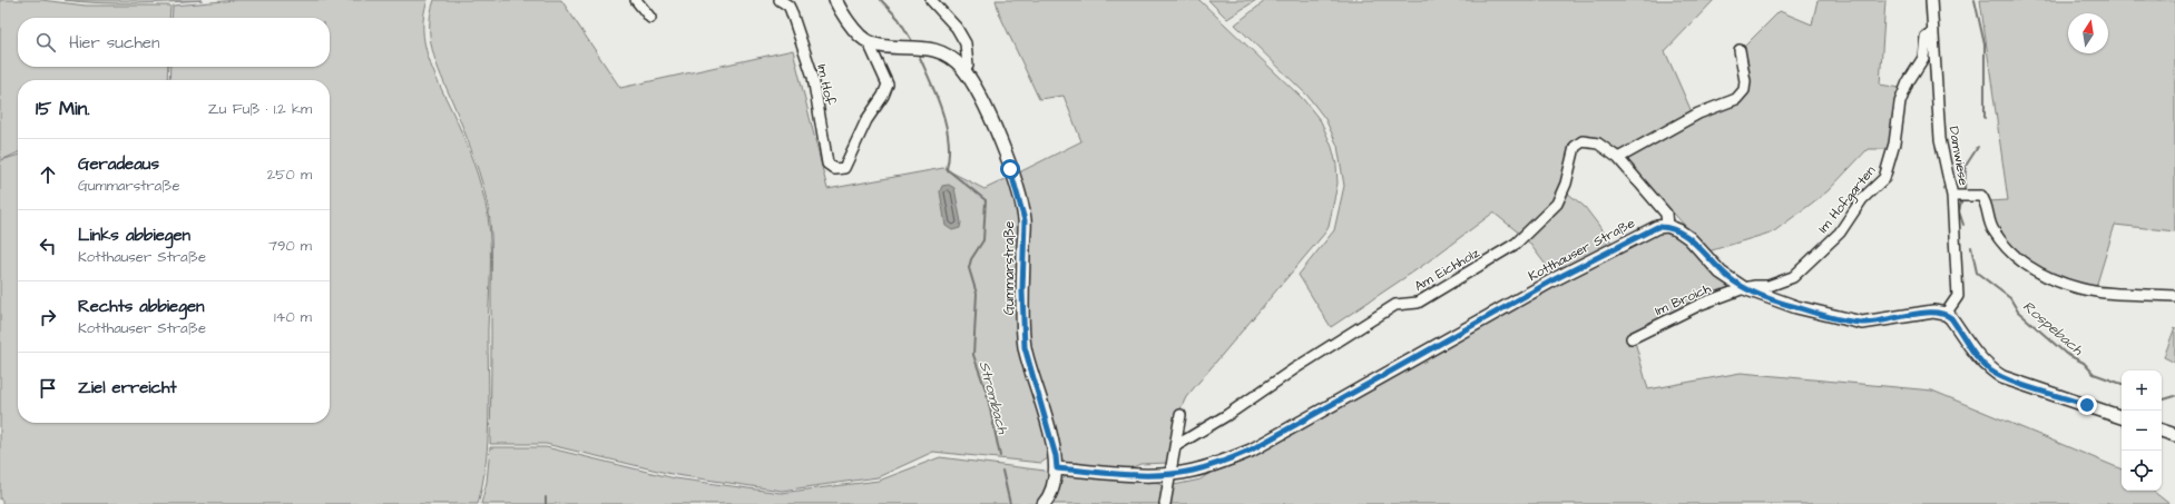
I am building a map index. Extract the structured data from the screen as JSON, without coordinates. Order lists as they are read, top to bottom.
{
  "streets": {
    "street": [
      "Im Hof",
      "Damwiese",
      "Im Hofgarten",
      "Kotthauser Straße",
      "Gummarstraße",
      "Am Eichholz",
      "Im Broich"
    ]
  },
  "crossings": [
    ["Im Hof", "Gummarstraße"],
    ["Damwiese", "Im Hofgarten"],
    ["Im Hofgarten", "Im Broich"],
    ["Kotthauser Straße", "Gummarstraße"],
    ["Kotthauser Straße", "Am Eichholz"]
  ],
  "water": ["Rospebach", "Strombach"],
  "north": "top",
  "page": {
    "search": "Hier suchen",
    "heading": ["15 Min.", "Zu Fuß · 1.2 km"],
    "list": [
      ["Geradeaus", "Gummarstraße", "250 m"],
      ["Links abbiegen", "Kotthauser Straße", "790 m"],
      ["Rechts abbiegen", "Kotthauser Straße", "140 m"],
      "Ziel erreicht"
    ],
    "map_buttons": ["+", "−"]
  }
}
